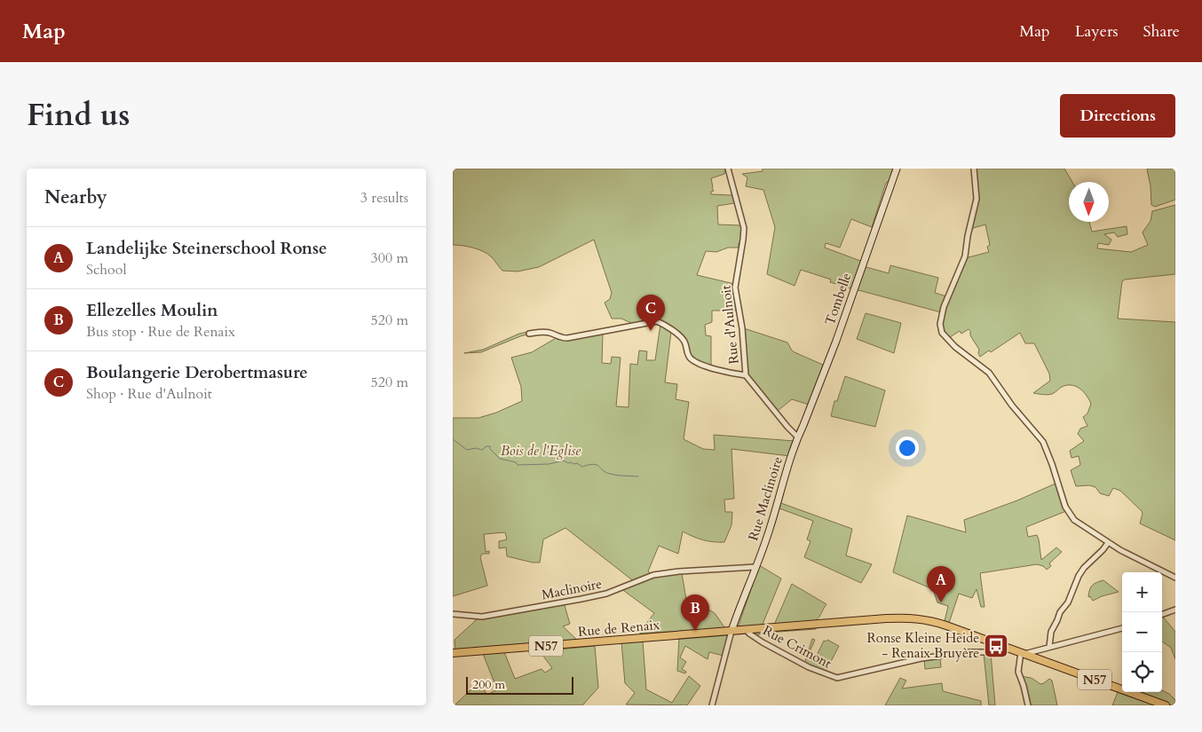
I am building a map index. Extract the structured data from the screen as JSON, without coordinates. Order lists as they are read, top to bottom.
{
  "streets": {
    "main road": ["Rue de Renaix", "N57"],
    "street": [
      "Tombelle",
      "Rue d'Aulnoit",
      "Rue Maclinoire",
      "Maclinoire",
      "Rue Crimont"
    ]
  },
  "crossings": [
    ["Tombelle", "Rue d'Aulnoit"],
    ["Tombelle", "Rue Maclinoire"],
    ["Rue d'Aulnoit", "Rue Maclinoire"],
    ["Rue Maclinoire", "Maclinoire"],
    ["Rue Maclinoire", "Rue de Renaix"],
    ["Rue de Renaix", "N57"],
    ["Rue de Renaix", "Rue Crimont"],
    ["N57", "Rue Crimont"]
  ],
  "parks": ["Bois de l'Eglise"],
  "places": {
    "bus stop": ["Ronse Kleine Heide - Renaix Bruyère"]
  },
  "scale_bar": "200 m",
  "north": "bottom",
  "page": {
    "header": "Map",
    "nav": ["Map", "Layers", "Share"],
    "title": "Find us",
    "buttons": "Directions",
    "heading": ["Nearby", "3 results"],
    "list": [
      {
        "mark": "A",
        "name": "Landelijke Steinerschool Ronse",
        "note": "School",
        "value": "300 m"
      },
      {
        "mark": "B",
        "name": "Ellezelles Moulin",
        "note": "Bus stop · Rue de Renaix",
        "value": "520 m"
      },
      {
        "mark": "C",
        "name": "Boulangerie Derobertmasure",
        "note": "Shop · Rue d'Aulnoit",
        "value": "520 m"
      }
    ],
    "pins": ["C", "A", "B"],
    "map_buttons": ["+", "−"],
    "scale": "200 m"
  }
}
